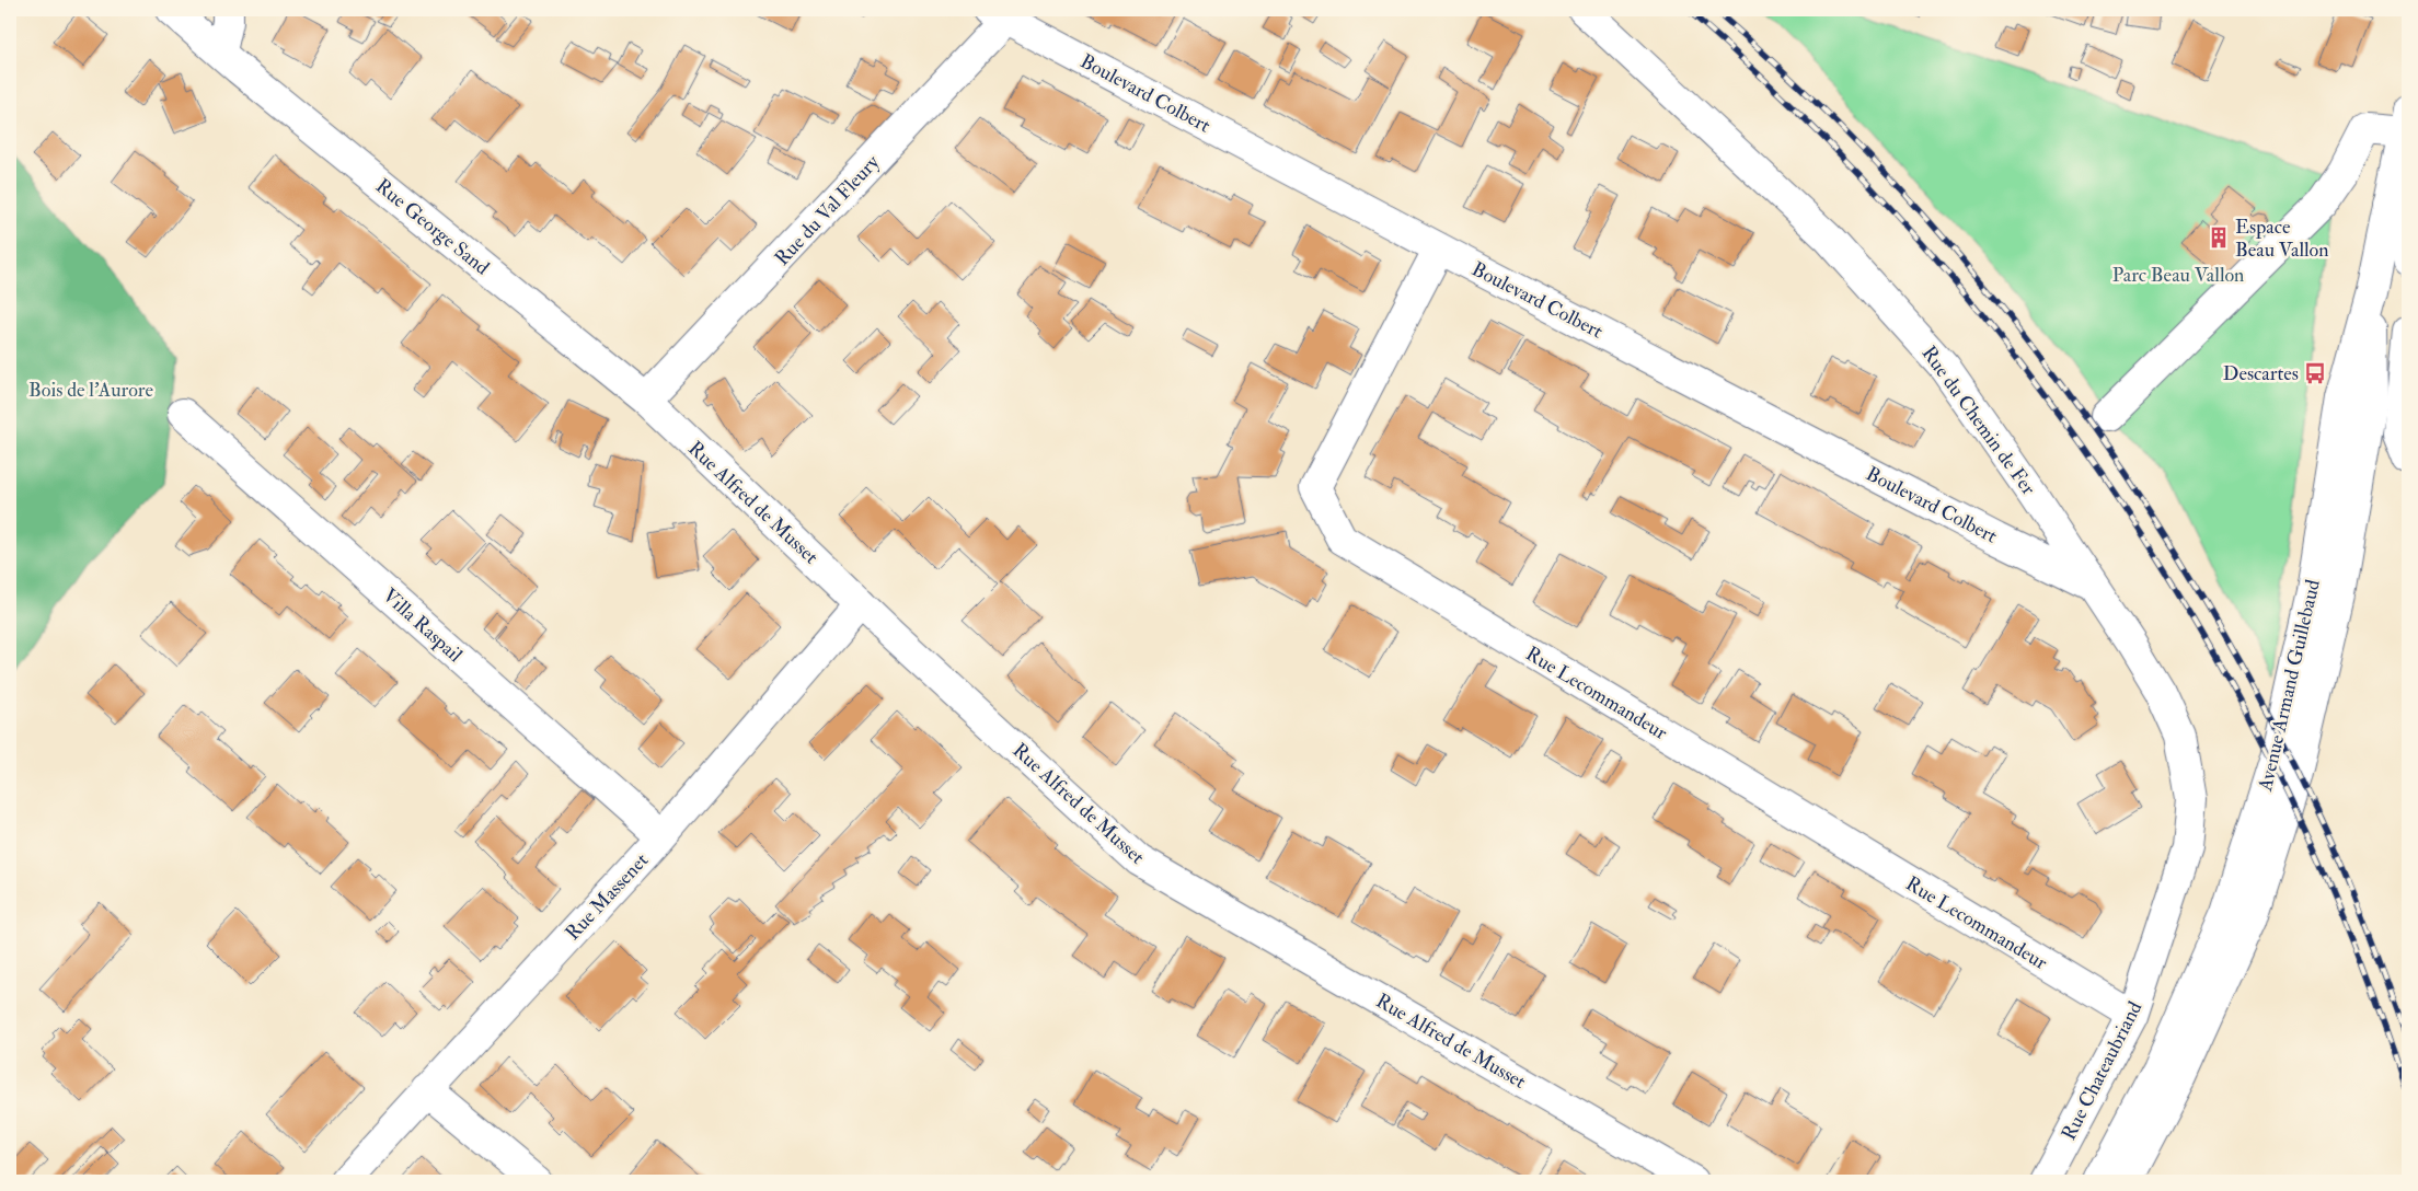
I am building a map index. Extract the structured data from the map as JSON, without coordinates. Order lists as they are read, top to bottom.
{
  "streets": {
    "street": [
      "Boulevard Colbert",
      "Rue du Val Fleury",
      "Rue George Sand",
      "Rue du Chemin de Fer",
      "Rue Alfred de Musset",
      "Villa Raspail",
      "Avenue Armand Guillebaud",
      "Rue Lecommandeur",
      "Rue Massenet",
      "Rue Chateaubriand"
    ]
  },
  "crossings": [
    ["Boulevard Colbert", "Rue du Val Fleury"],
    ["Boulevard Colbert", "Rue du Chemin de Fer"],
    ["Boulevard Colbert", "Rue Lecommandeur"],
    ["Rue du Val Fleury", "Rue George Sand"],
    ["Rue du Val Fleury", "Rue Alfred de Musset"],
    ["Rue George Sand", "Rue Alfred de Musset"],
    ["Rue du Chemin de Fer", "Rue Chateaubriand"],
    ["Rue Alfred de Musset", "Rue Massenet"],
    ["Villa Raspail", "Rue Massenet"],
    ["Rue Lecommandeur", "Rue Chateaubriand"]
  ],
  "parks": ["Parc Beau Vallon", "Bois de l'Aurore"],
  "places": {
    "building": ["Espace Beau Vallon"],
    "bus stop": ["Descartes"]
  }
}
